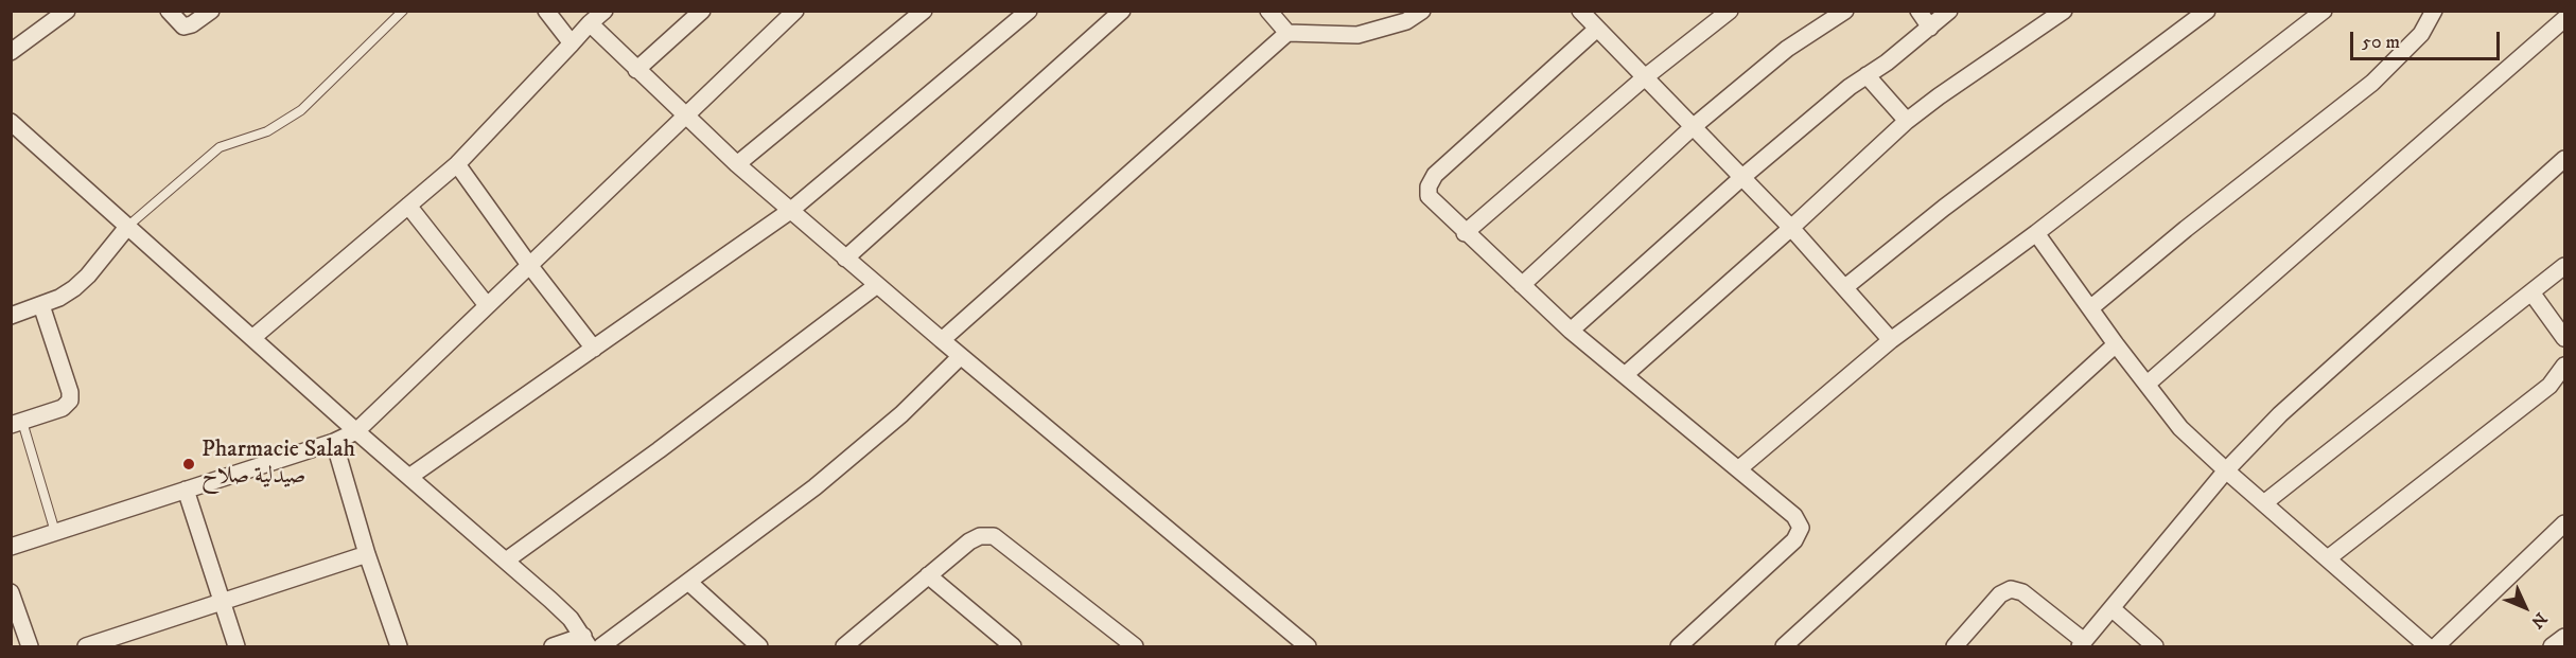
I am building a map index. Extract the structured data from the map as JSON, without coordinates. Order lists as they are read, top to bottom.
{
  "places": ["Pharmacie Salah صيدلية صلاح"],
  "scale_bar": "50 m",
  "north": "bottom right"
}
